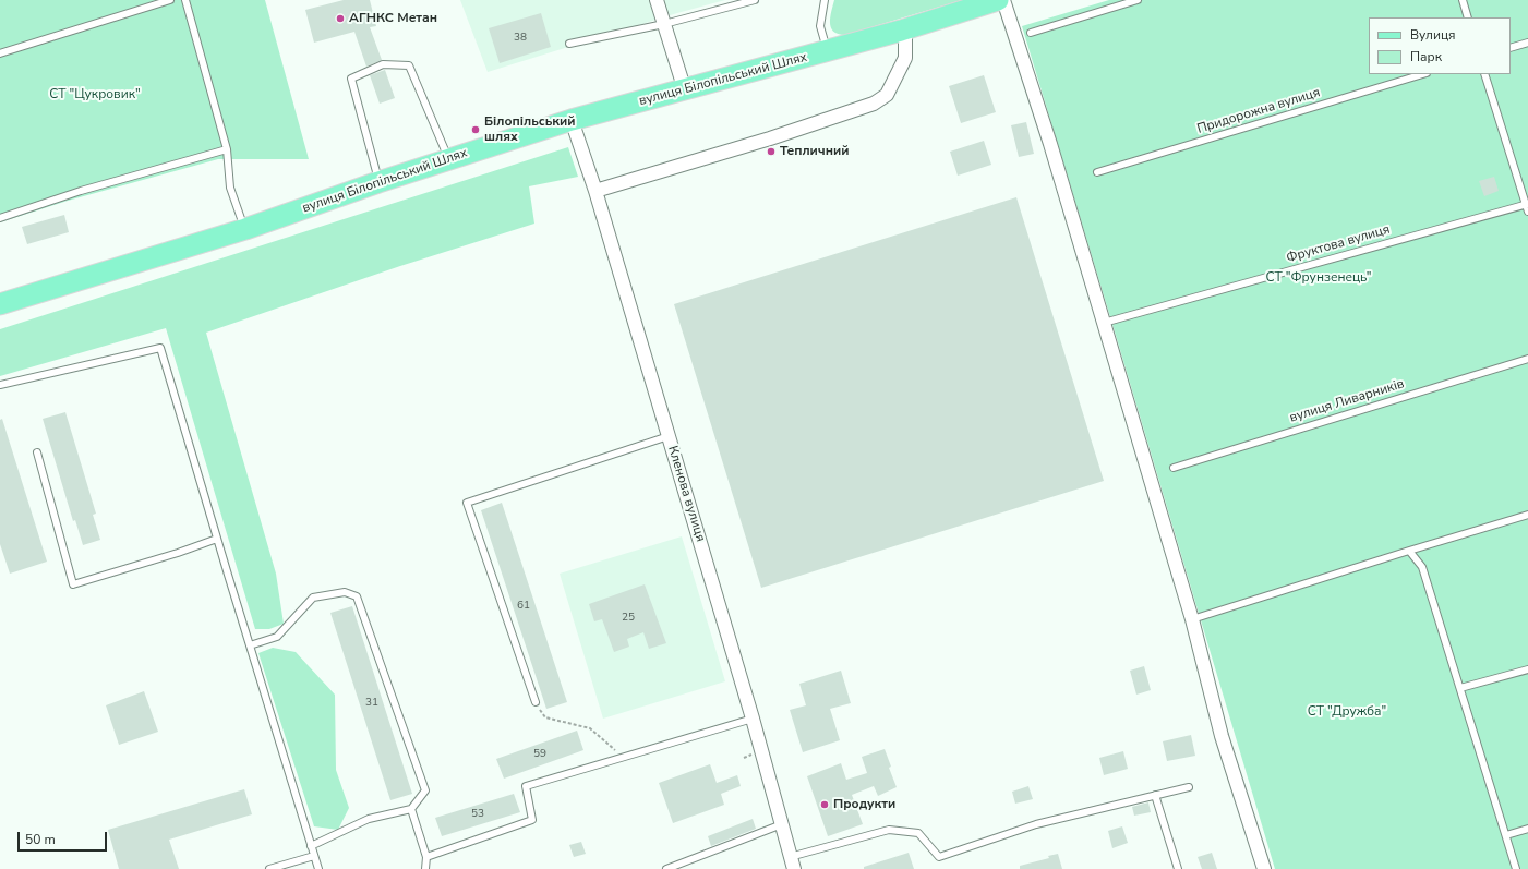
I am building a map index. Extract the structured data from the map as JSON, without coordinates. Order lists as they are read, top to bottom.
{
  "streets": {
    "main road": ["вулиця Білопільський Шлях"],
    "street": ["Кленова вулиця"],
    "lane": ["Придорожна вулиця", "Фруктова вулиця", "вулиця Ливарників"]
  },
  "crossings": [
    ["вулиця Білопільський Шлях", "Кленова вулиця"]
  ],
  "parks": ["СТ \"Цукровик\"", "СТ \"Фрунзенець\"", "СТ \"Дружба\""],
  "places": [
    "АГНКС Метан",
    "Білопільський шлях",
    "Тепличний",
    "Продукти"
  ],
  "house_numbers": [
    "38",
    "61",
    "25",
    "31",
    "59",
    "53"
  ],
  "legend": ["Вулиця", "Парк"],
  "scale_bar": "50 m"
}
